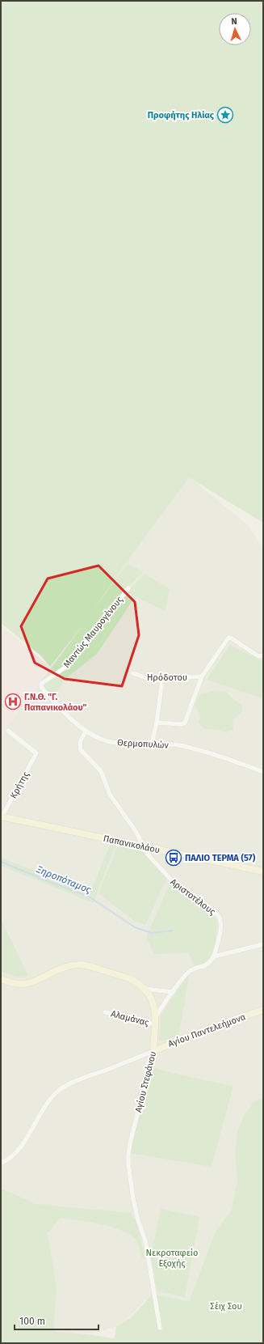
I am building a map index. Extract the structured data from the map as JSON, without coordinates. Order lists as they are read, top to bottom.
{
  "streets": {
    "street": [
      "Μαντώς Μαυρογένους",
      "Ηρόδοτου",
      "Θερμοπυλών",
      "Κρήτης",
      "Παπανικολάου",
      "Αριστοτέλους",
      "Αλαμάνας",
      "Αγίου Παντελεήμονα",
      "Αγίου Στεφάνου"
    ]
  },
  "crossings": [
    ["Μαντώς Μαυρογένους", "Θερμοπυλών"],
    ["Θερμοπυλών", "Αριστοτέλους"],
    ["Κρήτης", "Παπανικολάου"],
    ["Παπανικολάου", "Αριστοτέλους"],
    ["Αλαμάνας", "Αγίου Στεφάνου"],
    ["Αγίου Παντελεήμονα", "Αγίου Στεφάνου"]
  ],
  "water": ["Ξηροπόταμος"],
  "parks": ["Νεκροταφείο Εξοχής", "Σέιχ Σου"],
  "places": {
    "place": ["Προφήτης Ηλίας"],
    "hospital": ["Γ.Ν.Θ. \"Γ. Παπανικολάου\""],
    "bus stop": ["ΠΑΛΙΟ ΤΕΡΜΑ (57)"]
  },
  "scale_bar": "100 m",
  "north": "top"
}
